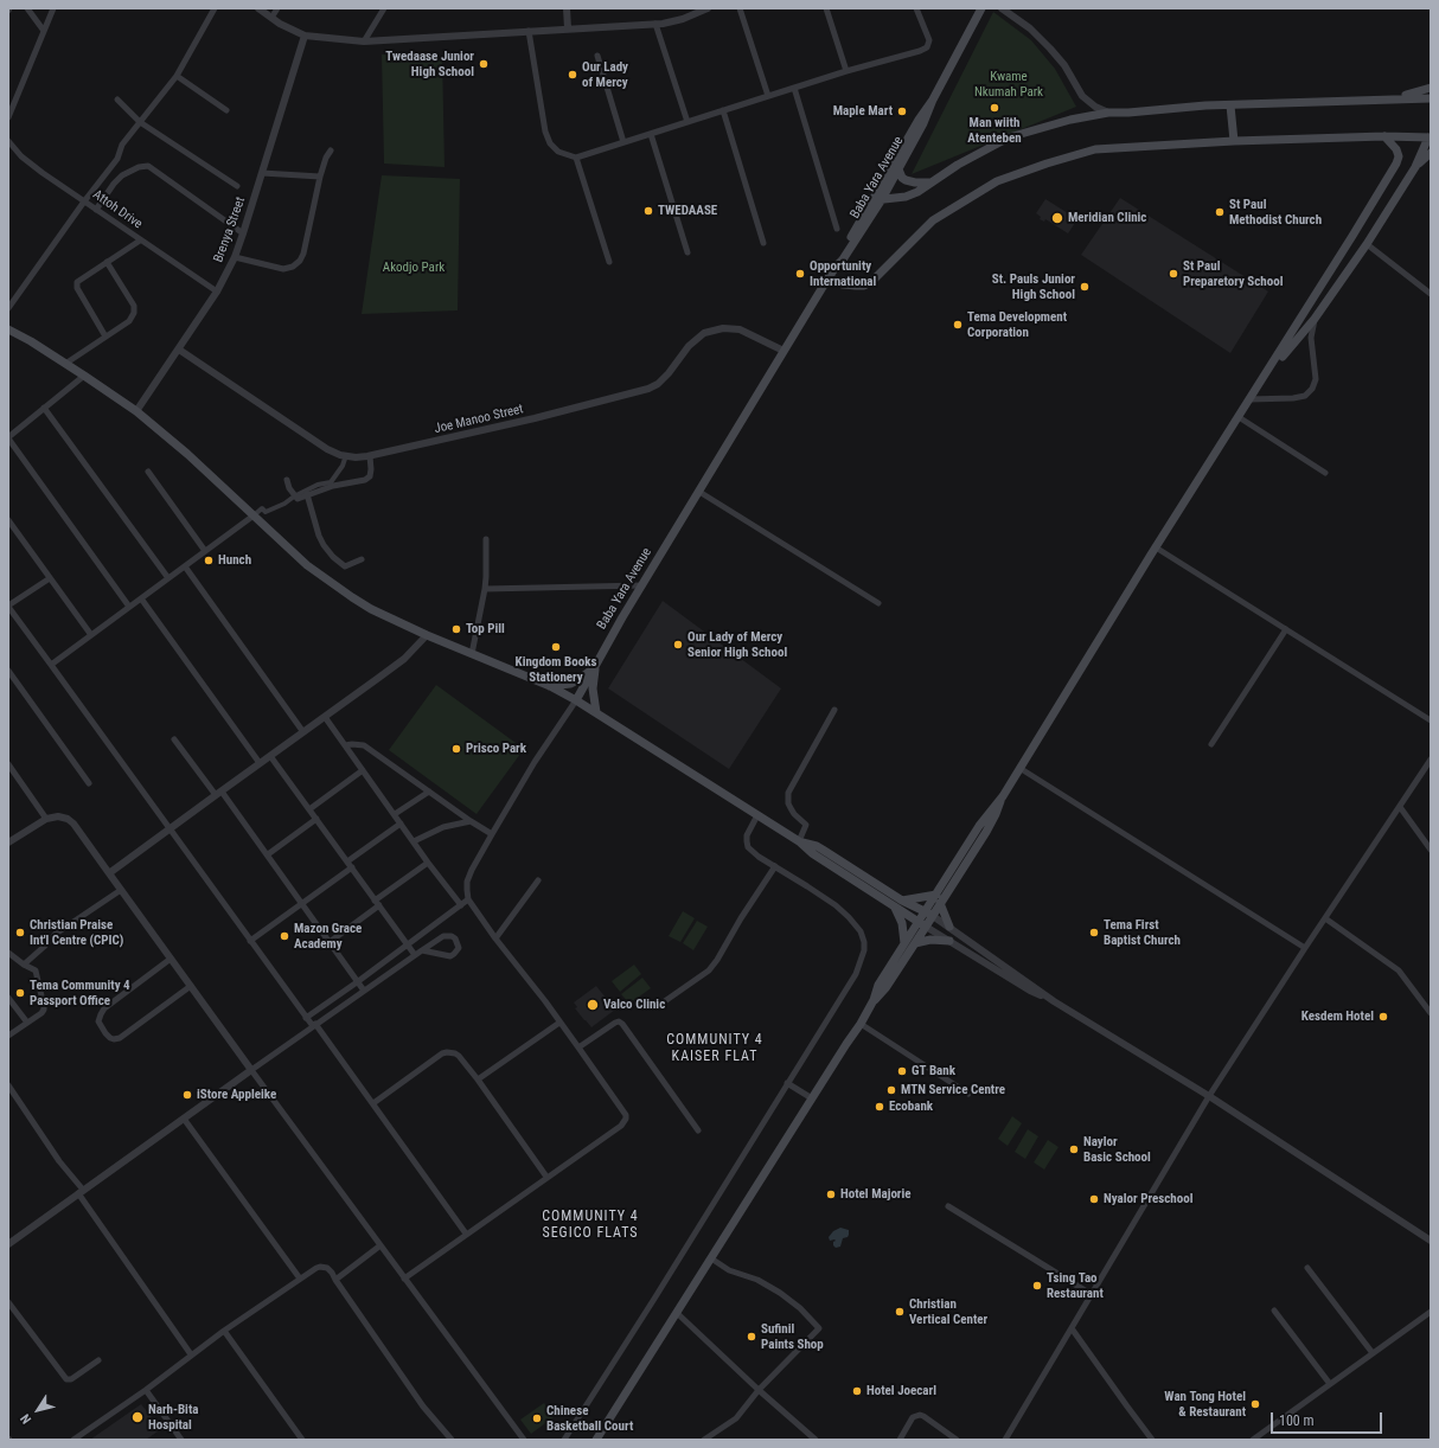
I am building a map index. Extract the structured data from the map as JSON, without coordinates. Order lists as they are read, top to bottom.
{
  "streets": {
    "main road": ["Baba Yara Avenue"],
    "street": ["Attoh Drive", "Brenya Street", "Joe Manoo Street"]
  },
  "crossings": [
    ["Baba Yara Avenue", "Joe Manoo Street"],
    ["Attoh Drive", "Brenya Street"],
    ["Brenya Street", "Joe Manoo Street"]
  ],
  "districts": ["COMMUNITY 4 KAISER FLAT", "COMMUNITY 4 SEGICO FLATS"],
  "parks": ["Kwame Nkumah Park", "Akodjo Park"],
  "places": [
    "Twedaase Junior High School",
    "Our Lady of Mercy",
    "Man wiith Atenteben",
    "Maple Mart",
    "TWEDAASE",
    "St Paul Methodist Church",
    "Meridian Clinic",
    "Opportunity International",
    "St Paul Preparetory School",
    "St. Pauls Junior High School",
    "Tema Development Corporation",
    "Hunch",
    "Top Pill",
    "Our Lady of Mercy Senior High School",
    "Kingdom Books Stationery",
    "Prisco Park",
    "Christian Praise Int'l Centre (CPIC)",
    "Tema First Baptist Church",
    "Mazon Grace Academy",
    "Tema Community 4 Passport Office",
    "Valco Clinic",
    "Kesdem Hotel",
    "GT Bank",
    "MTN Service Centre",
    "iStore Appleike",
    "Ecobank",
    "Naylor Basic School",
    "Hotel Majorie",
    "Nyalor Preschool",
    "Tsing Tao Restaurant",
    "Christian Vertical Center",
    "Sufinil Paints Shop",
    "Hotel Joecarl",
    "Wan Tong Hotel & Restaurant",
    "Narh-Bita Hospital",
    "Chinese Basketball Court"
  ],
  "scale_bar": "100 m",
  "north": "bottom left"
}
